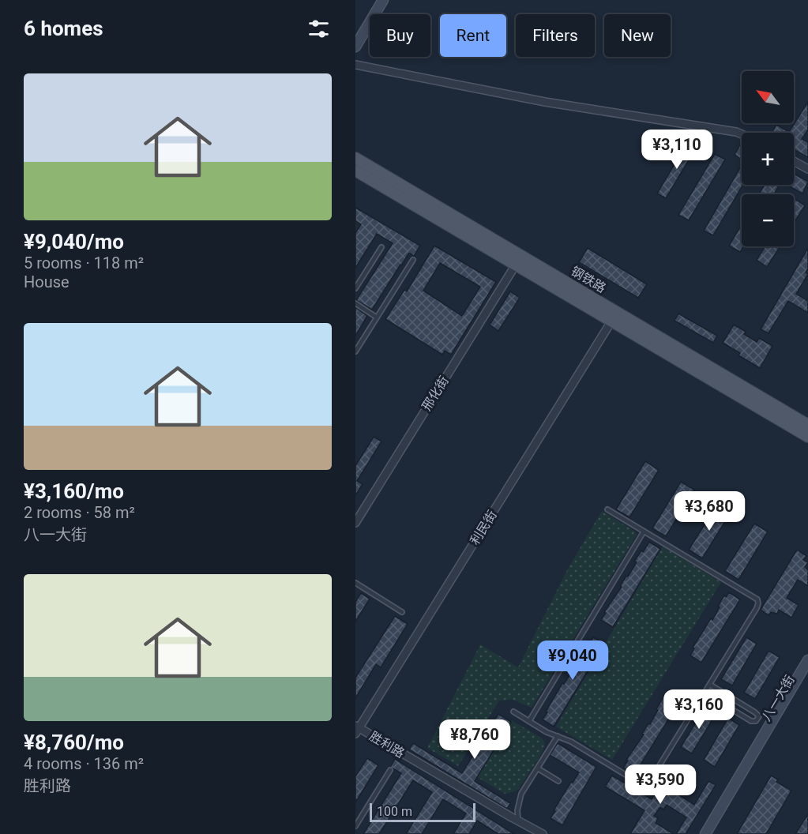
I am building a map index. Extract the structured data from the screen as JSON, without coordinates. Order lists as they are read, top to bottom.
{
  "streets": {
    "main road": ["钢铁路"],
    "street": [
      "邢化街",
      "利民街",
      "八一大街",
      "胜利路"
    ]
  },
  "crossings": [
    ["钢铁路", "邢化街"],
    ["钢铁路", "利民街"],
    ["利民街", "胜利路"]
  ],
  "scale_bar": "100 m",
  "north": "top left",
  "page": {
    "heading": "6 homes",
    "chip": [
      "Buy",
      "Rent",
      "Filters",
      "New"
    ],
    "list": [
      {
        "name": "¥9,040/mo",
        "note": "5 rooms · 118 m² · House"
      },
      {
        "name": "¥3,160/mo",
        "note": "2 rooms · 58 m² · 八一大街"
      },
      {
        "name": "¥8,760/mo",
        "note": "4 rooms · 136 m² · 胜利路"
      }
    ],
    "map_buttons": ["+", "−"],
    "price": [
      "¥3,110",
      "¥3,680",
      "¥9,040",
      "¥3,160",
      "¥8,760",
      "¥3,590"
    ],
    "scale": "100 m"
  }
}
